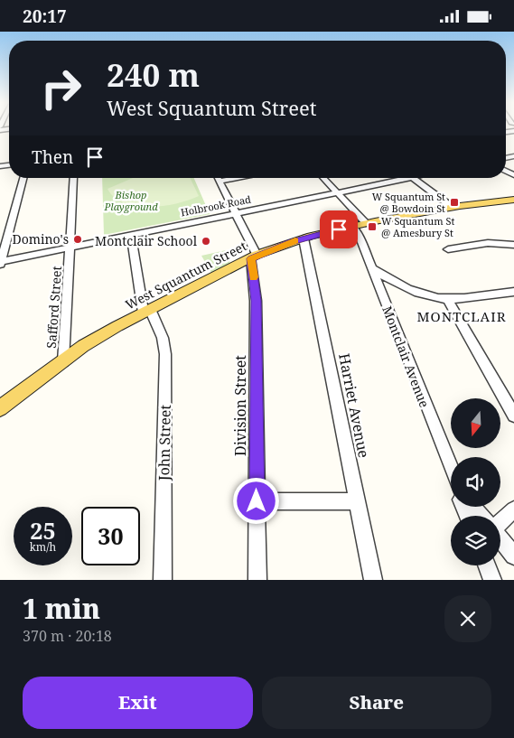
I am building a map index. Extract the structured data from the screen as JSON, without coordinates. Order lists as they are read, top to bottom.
{
  "streets": {
    "main road": ["West Squantum Street"],
    "street": [
      "Holbrook Road",
      "Safford Street",
      "Montclair Avenue",
      "Division Street",
      "Harriet Avenue",
      "John Street"
    ]
  },
  "crossings": [
    ["Holbrook Road", "Safford Street"],
    ["Holbrook Road", "John Street"],
    ["West Squantum Street", "Safford Street"],
    ["West Squantum Street", "Montclair Avenue"],
    ["West Squantum Street", "Division Street"],
    ["West Squantum Street", "Harriet Avenue"],
    ["West Squantum Street", "John Street"]
  ],
  "districts": ["MONTCLAIR"],
  "parks": ["Bishop Playground"],
  "places": {
    "transit": ["W Squantum St @ Bowdoin St", "W Squantum St @ Amesbury St"],
    "other": ["Domino's", "Montclair School"]
  },
  "north": "bottom",
  "page": {
    "status": "20:17",
    "turn": ["240 m", "West Squantum Street"],
    "then": "Then",
    "speed": "25 km/h",
    "limit": "30",
    "heading": ["1 min", "370 m · 20:18"],
    "buttons": ["Exit", "Share"]
  }
}
